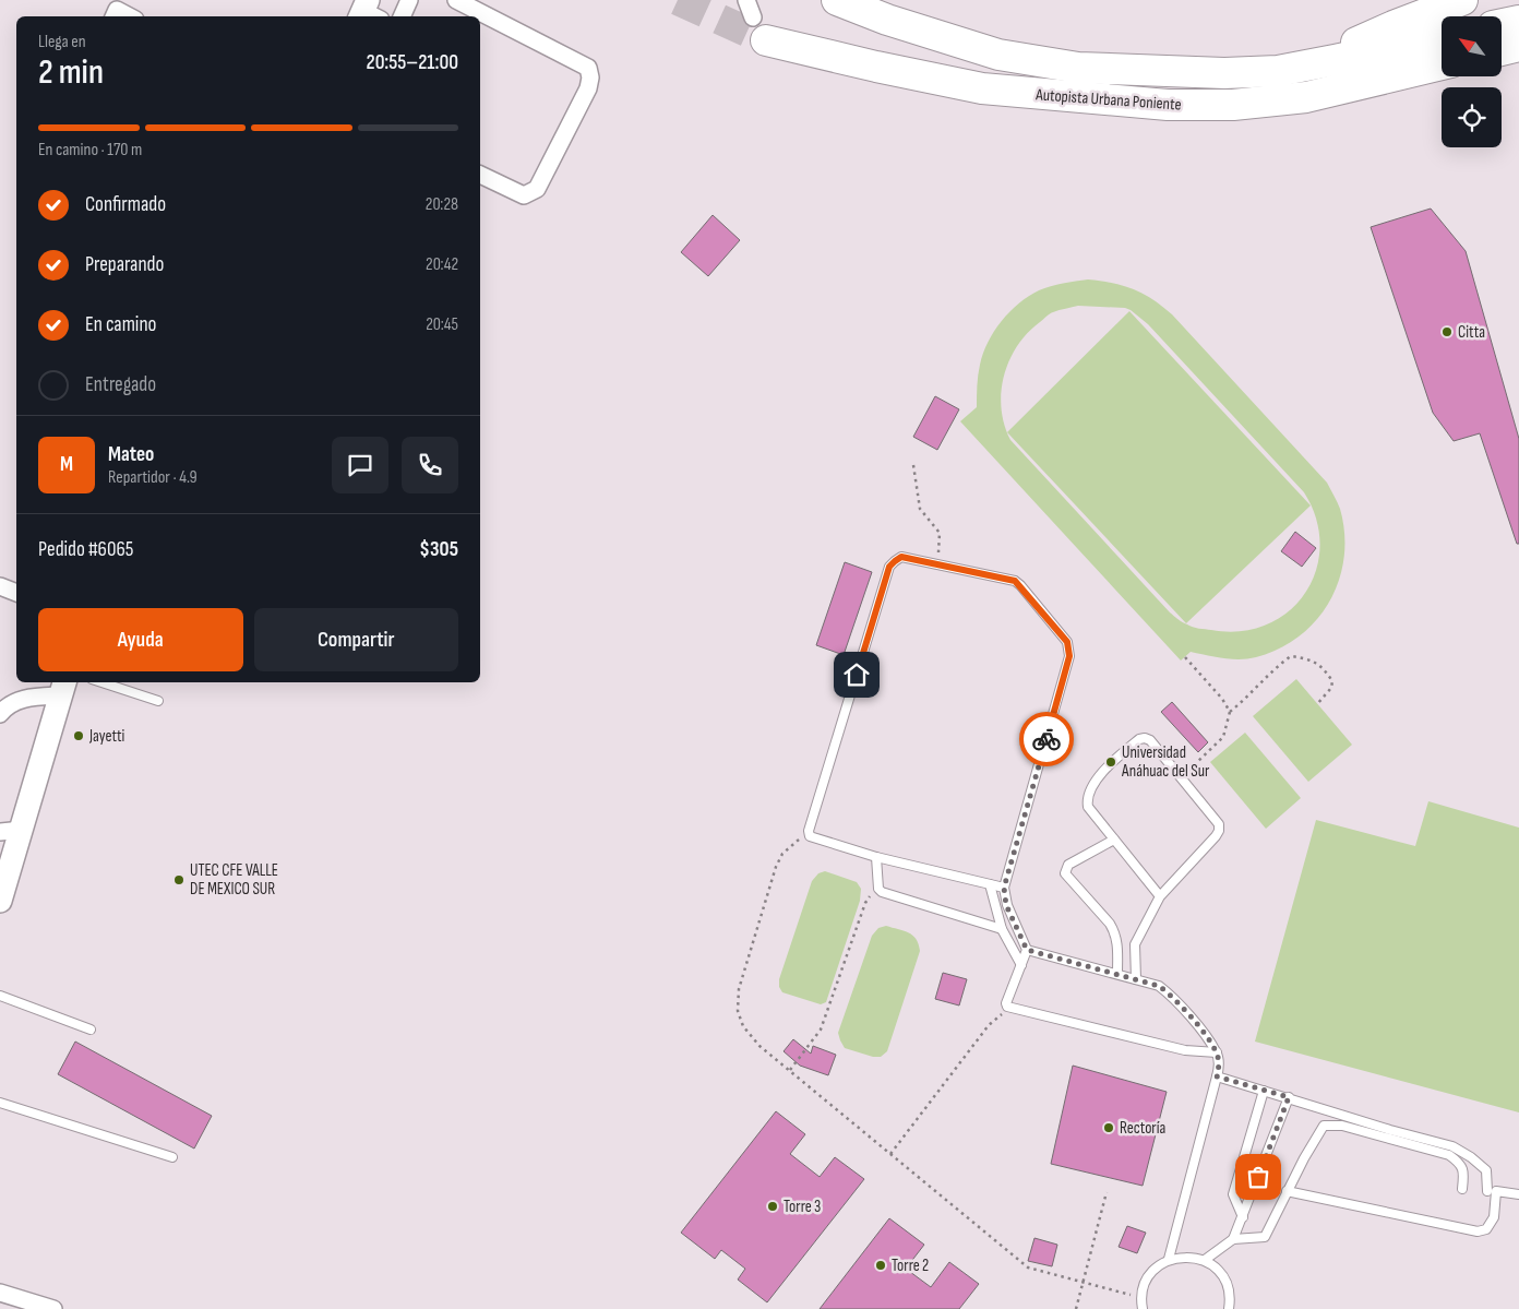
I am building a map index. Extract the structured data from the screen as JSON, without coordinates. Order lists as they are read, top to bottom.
{
  "streets": {
    "highway": ["Autopista Urbana Poniente"]
  },
  "places": [
    "Citta",
    "Jayetti",
    "Universidad Anáhuac del Sur",
    "UTEC CFE VALLE DE MEXICO SUR",
    "Rectoría",
    "Torre 3",
    "Torre 2"
  ],
  "north": "top left",
  "page": {
    "heading": ["2 min", "Llega en", "20:55–21:00"],
    "panel": [
      "Mateo",
      "Repartidor · 4.9",
      "Pedido #6065",
      "$305"
    ],
    "bar": "En camino · 170 m",
    "list": [
      ["Confirmado", "20:28"],
      ["Preparando", "20:42"],
      ["En camino", "20:45"],
      "Entregado"
    ],
    "round": "M",
    "buttons": ["Ayuda", "Compartir"]
  }
}
